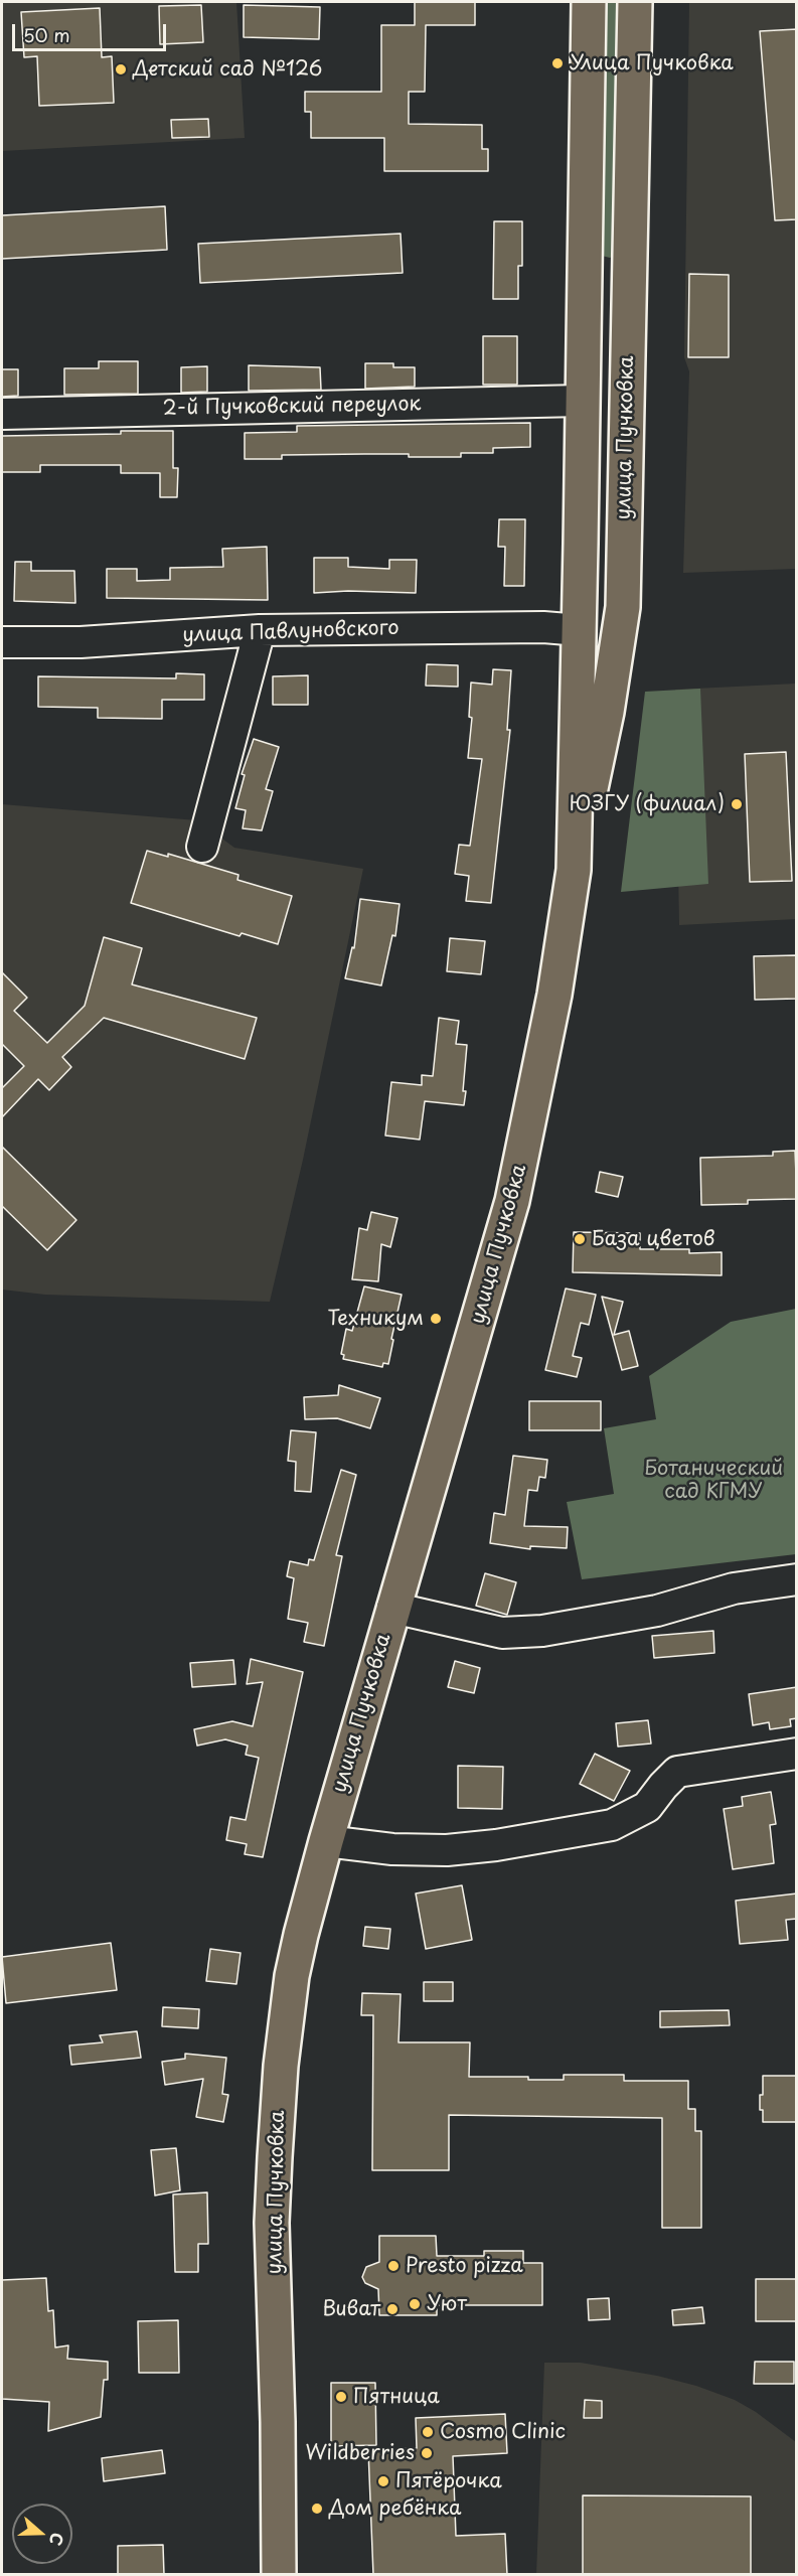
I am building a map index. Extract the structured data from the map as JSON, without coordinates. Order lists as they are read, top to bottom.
{
  "streets": {
    "main road": ["улица Пучковка"],
    "street": ["2-й Пучковский переулок", "улица Павлуновского"]
  },
  "crossings": [
    ["2-й Пучковский переулок", "улица Пучковка"],
    ["улица Пучковка", "улица Павлуновского"]
  ],
  "parks": ["Ботанический сад КГМУ"],
  "places": [
    "Улица Пучковка",
    "Детский сад №126",
    "ЮЗГУ (филиал)",
    "База цветов",
    "Техникум",
    "Presto pizza",
    "Уют",
    "Виват",
    "Пятница",
    "Cosmo Clinic",
    "Wildberries",
    "Пятёрочка",
    "Дом ребёнка"
  ],
  "scale_bar": "50 m",
  "north": "right"
}
